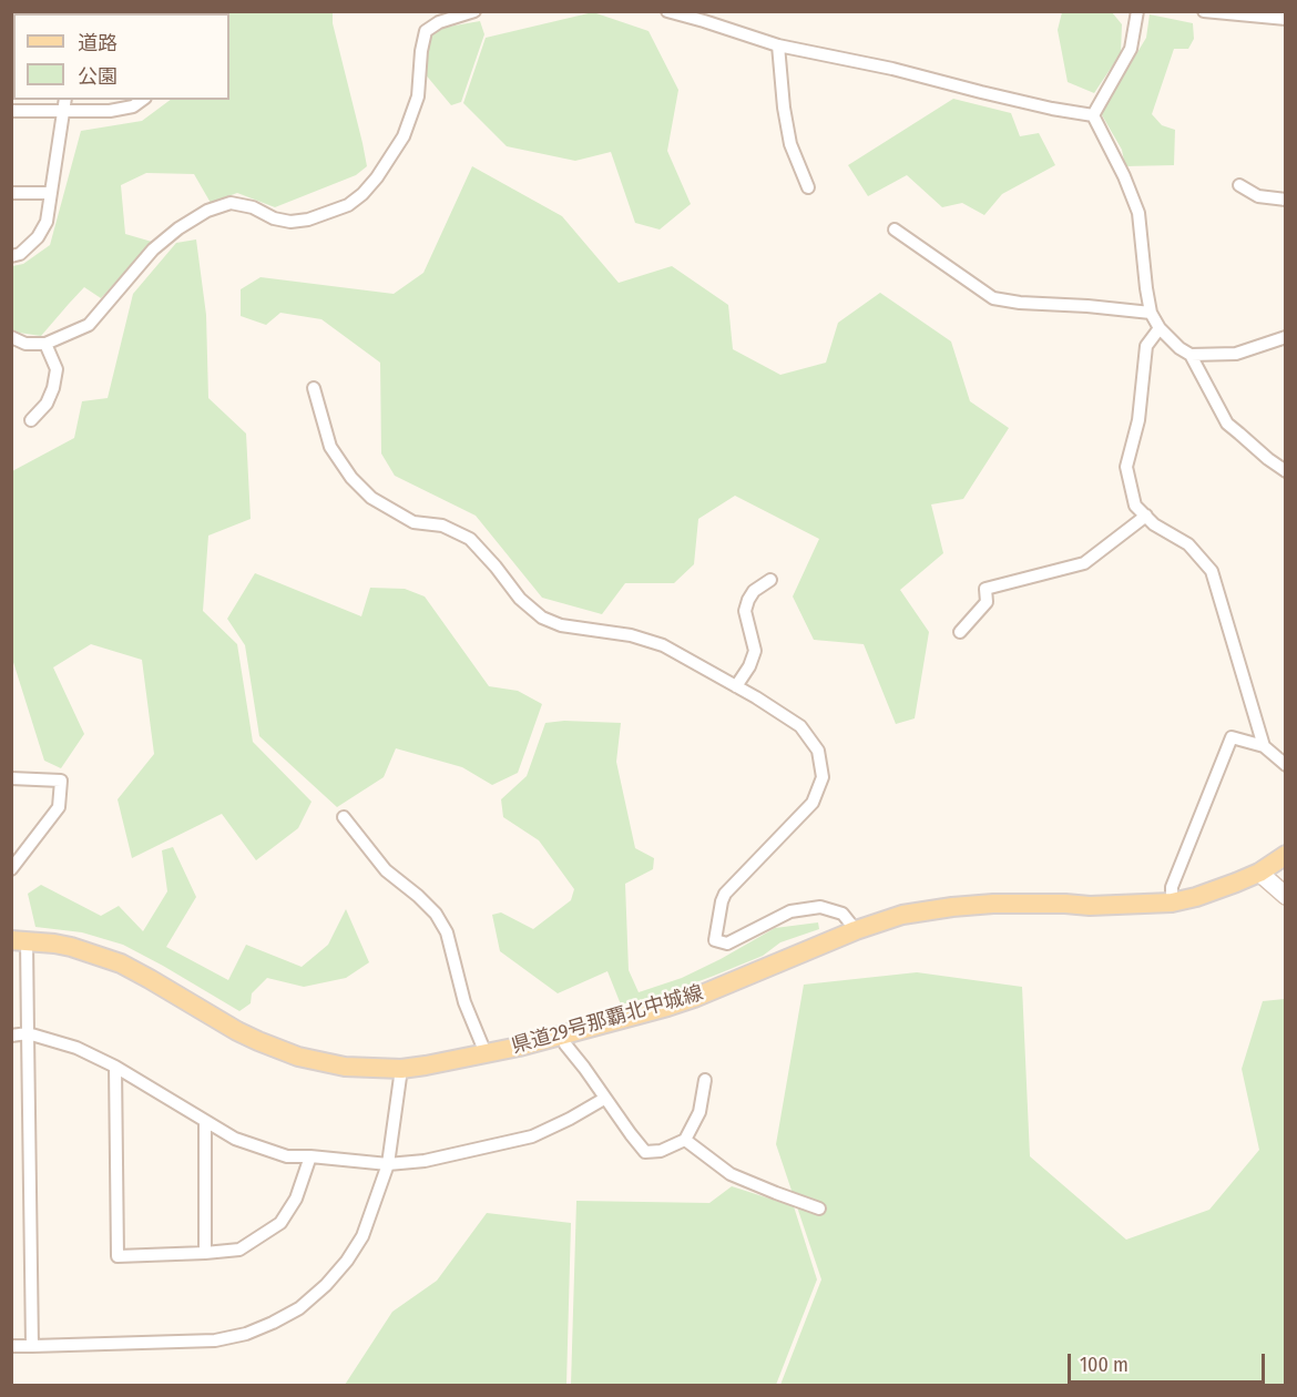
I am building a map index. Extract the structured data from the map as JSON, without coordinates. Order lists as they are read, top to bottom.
{
  "streets": {
    "main road": ["県道29号那覇北中城線"]
  },
  "legend": ["道路", "公園"],
  "scale_bar": "100 m"
}
